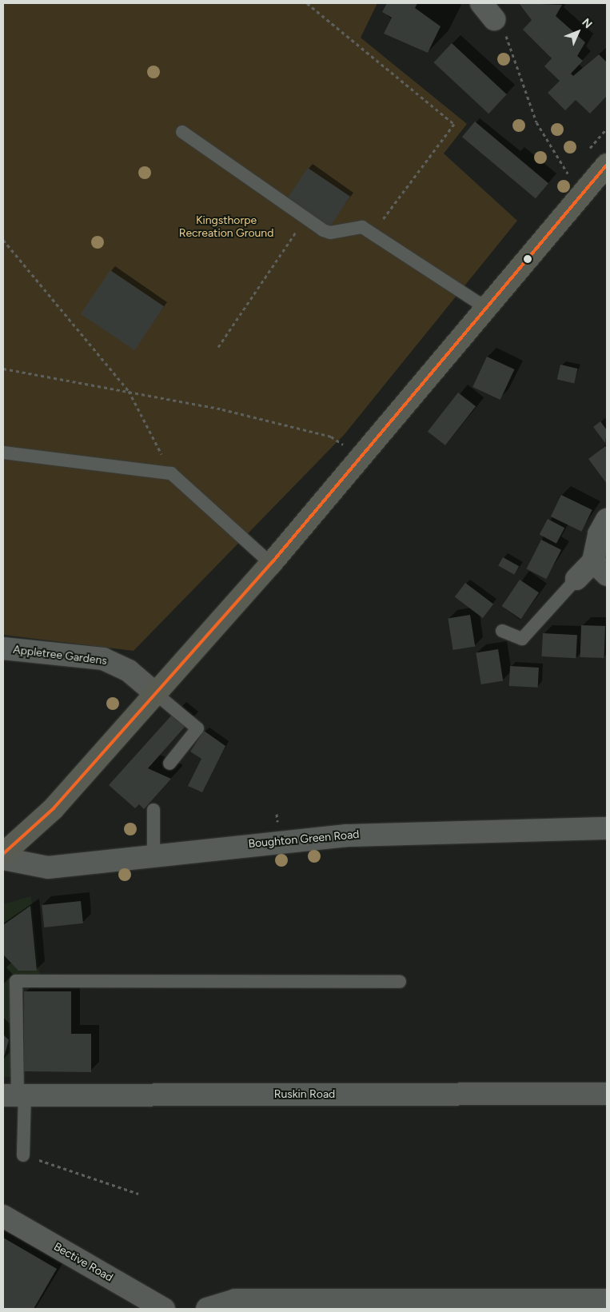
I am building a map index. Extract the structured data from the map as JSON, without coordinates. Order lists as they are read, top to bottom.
{
  "streets": {
    "street": [
      "Appletree Gardens",
      "Boughton Green Road",
      "Ruskin Road",
      "Bective Road"
    ]
  },
  "parks": ["Kingsthorpe Recreation Ground"],
  "north": "top right"
}
